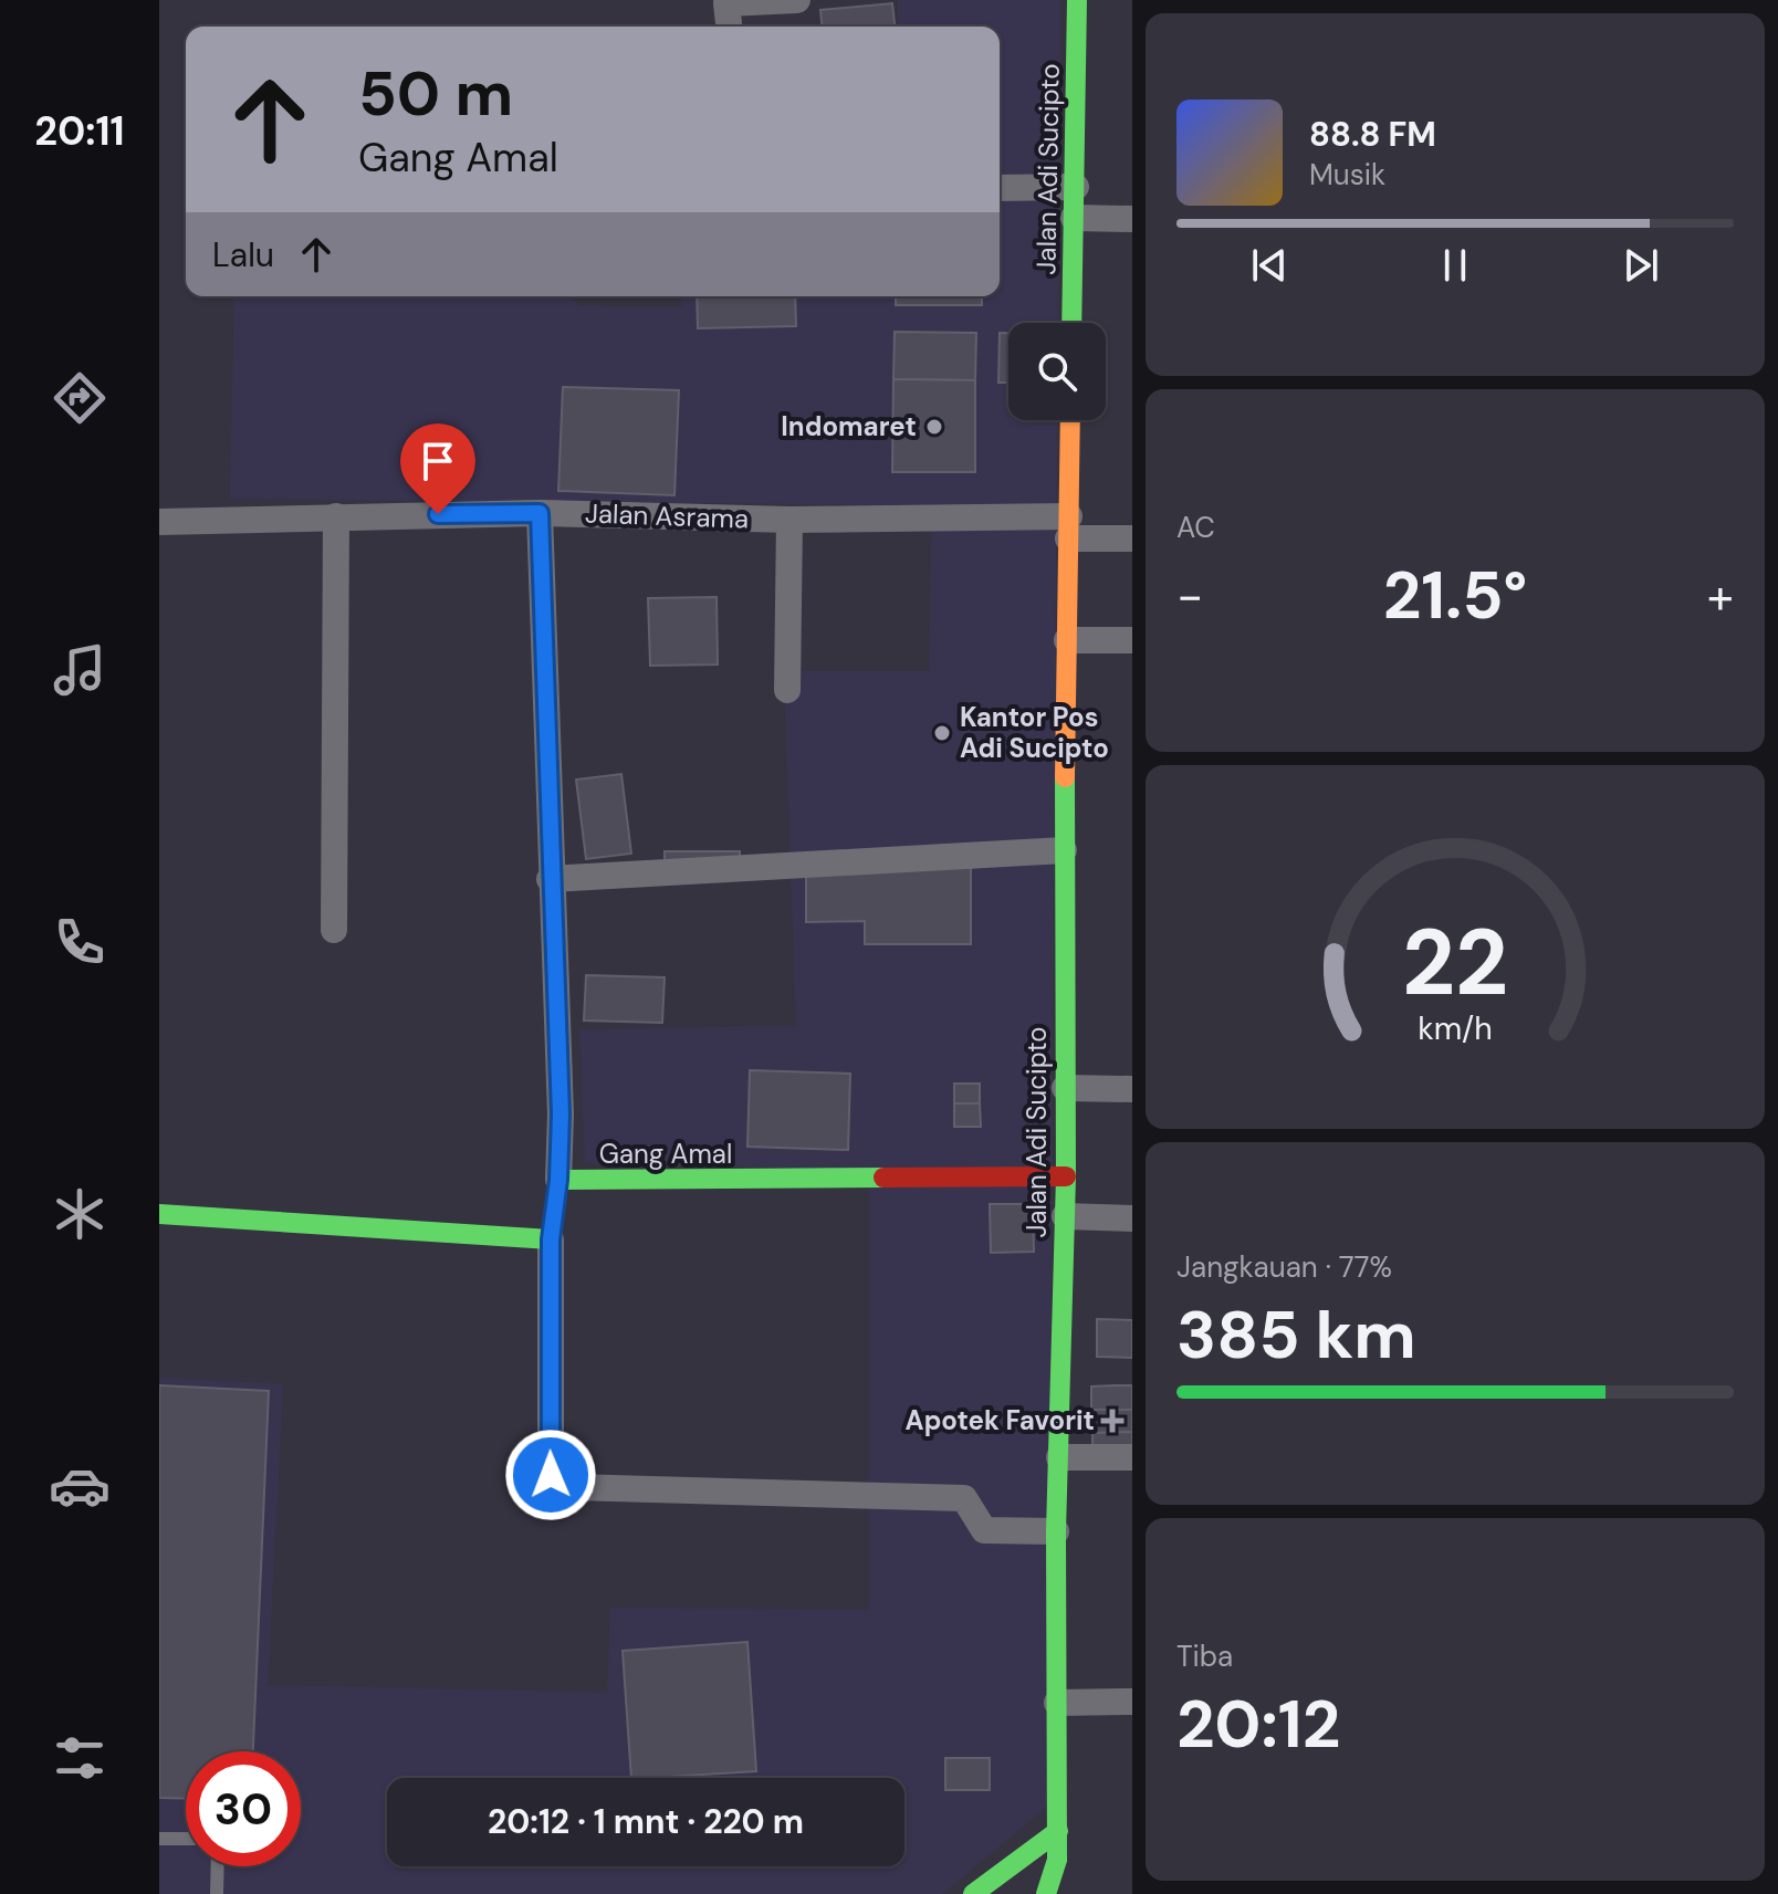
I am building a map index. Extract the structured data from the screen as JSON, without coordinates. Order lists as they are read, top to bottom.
{
  "streets": {
    "main road": ["Jalan Adi Sucipto", "Gang Amal"],
    "street": ["Jalan Asrama"]
  },
  "crossings": [
    ["Jalan Adi Sucipto", "Jalan Asrama"],
    ["Jalan Adi Sucipto", "Gang Amal"]
  ],
  "places": {
    "other": ["Indomaret", "Kantor Pos Adi Sucipto"],
    "health": ["Apotek Favorit"]
  },
  "page": {
    "tabs": "20:11",
    "turn": ["50 m", "Gang Amal"],
    "song": ["88.8 FM", "Musik"],
    "then": "Lalu",
    "tile": [
      "AC",
      ["Jangkauan · 77%", "385 km"],
      ["Tiba", "20:12"]
    ],
    "heat": ["−", "21.5°", "+"],
    "limit": "30",
    "trip": "20:12 · 1 mnt · 220 m",
    "gauge": ["22", "km/h"]
  }
}
